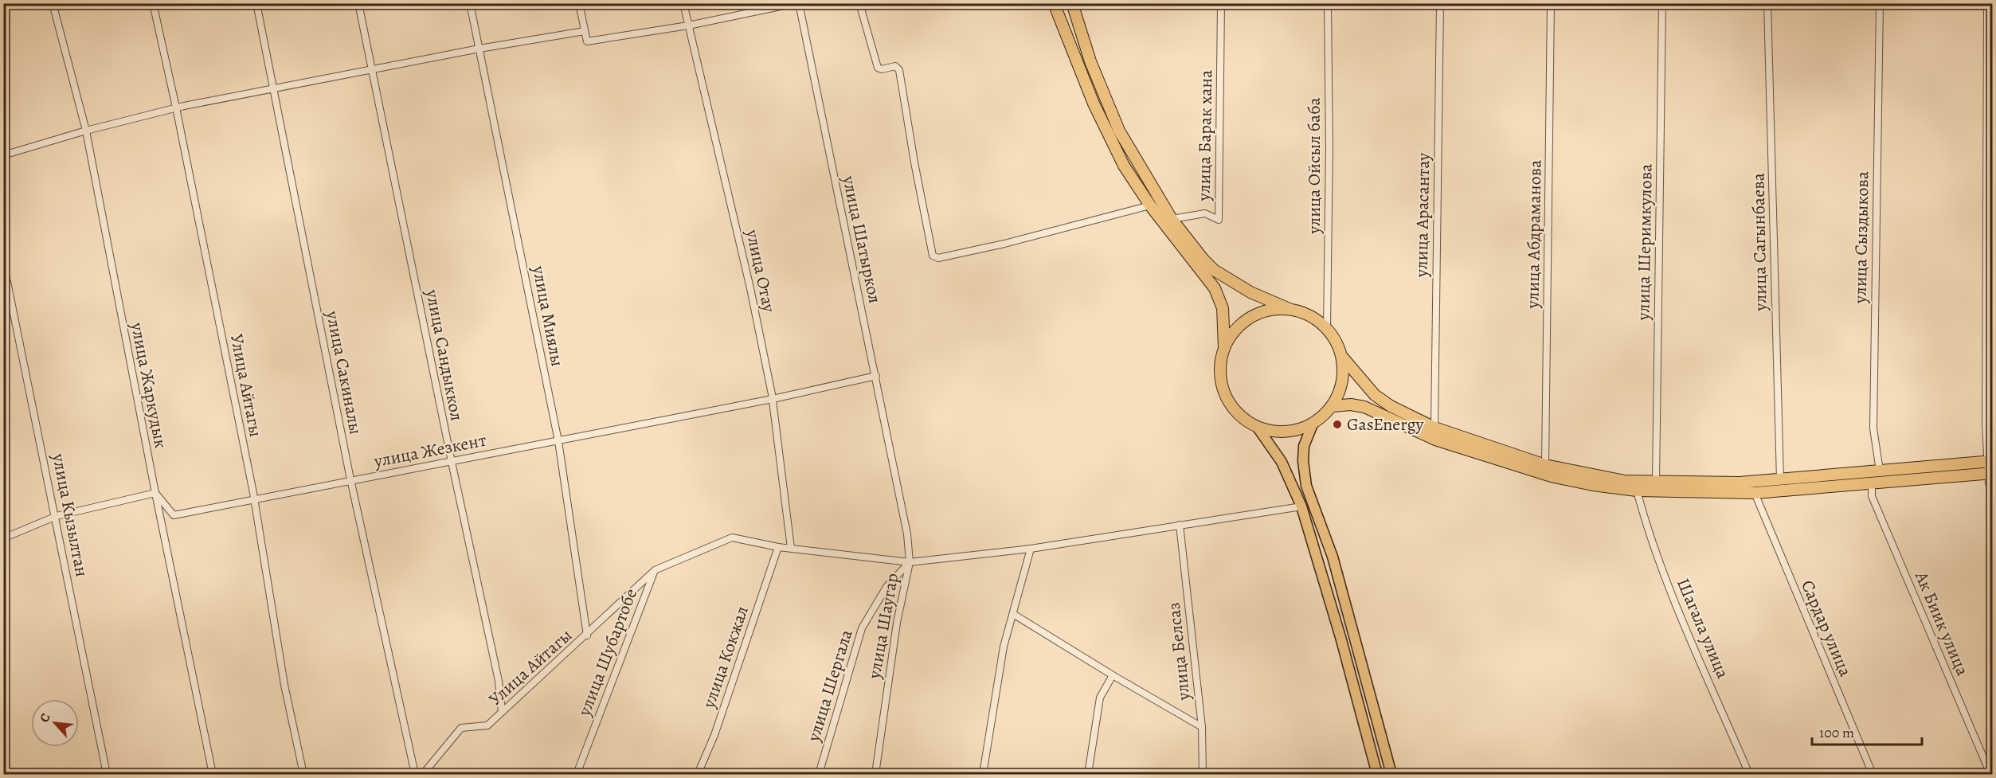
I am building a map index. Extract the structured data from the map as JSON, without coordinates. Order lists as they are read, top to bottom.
{
  "streets": {
    "street": [
      "улица Барак хана",
      "улица Ойсыл баба",
      "улица Арасантау",
      "улица Абдраманова",
      "улица Сыздыкова",
      "улица Шатыркол",
      "улица Шеримкулова",
      "улица Сагынбаева",
      "улица Отау",
      "улица Миялы",
      "улица Сандыккол",
      "улица Сакиналы",
      "улица Жаркудык",
      "Улица Айтагы",
      "улица Жезкент",
      "улица Кызылтан",
      "Ак Биик улица",
      "улица Шаугар",
      "Шагала улица",
      "Сардар улица",
      "улица Белсаз",
      "улица Шубартобе",
      "улица Кокжал",
      "улица Шергала"
    ]
  },
  "crossings": [
    ["улица Шатыркол", "улица Жезкент"],
    ["улица Шатыркол", "улица Шаугар"],
    ["улица Отау", "улица Жезкент"],
    ["улица Отау", "улица Шубартобе"],
    ["улица Миялы", "Улица Айтагы"],
    ["улица Миялы", "улица Жезкент"],
    ["улица Сандыккол", "Улица Айтагы"],
    ["улица Сандыккол", "улица Жезкент"],
    ["улица Сакиналы", "улица Жезкент"],
    ["улица Жаркудык", "улица Жезкент"],
    ["Улица Айтагы", "улица Жезкент"],
    ["Улица Айтагы", "улица Шубартобе"],
    ["улица Шаугар", "улица Шубартобе"],
    ["улица Шаугар", "улица Шергала"],
    ["улица Белсаз", "улица Шубартобе"],
    ["улица Шубартобе", "улица Кокжал"],
    ["улица Шубартобе", "улица Шергала"]
  ],
  "places": ["GasEnergy"],
  "scale_bar": "100 m",
  "north": "top left"
}
